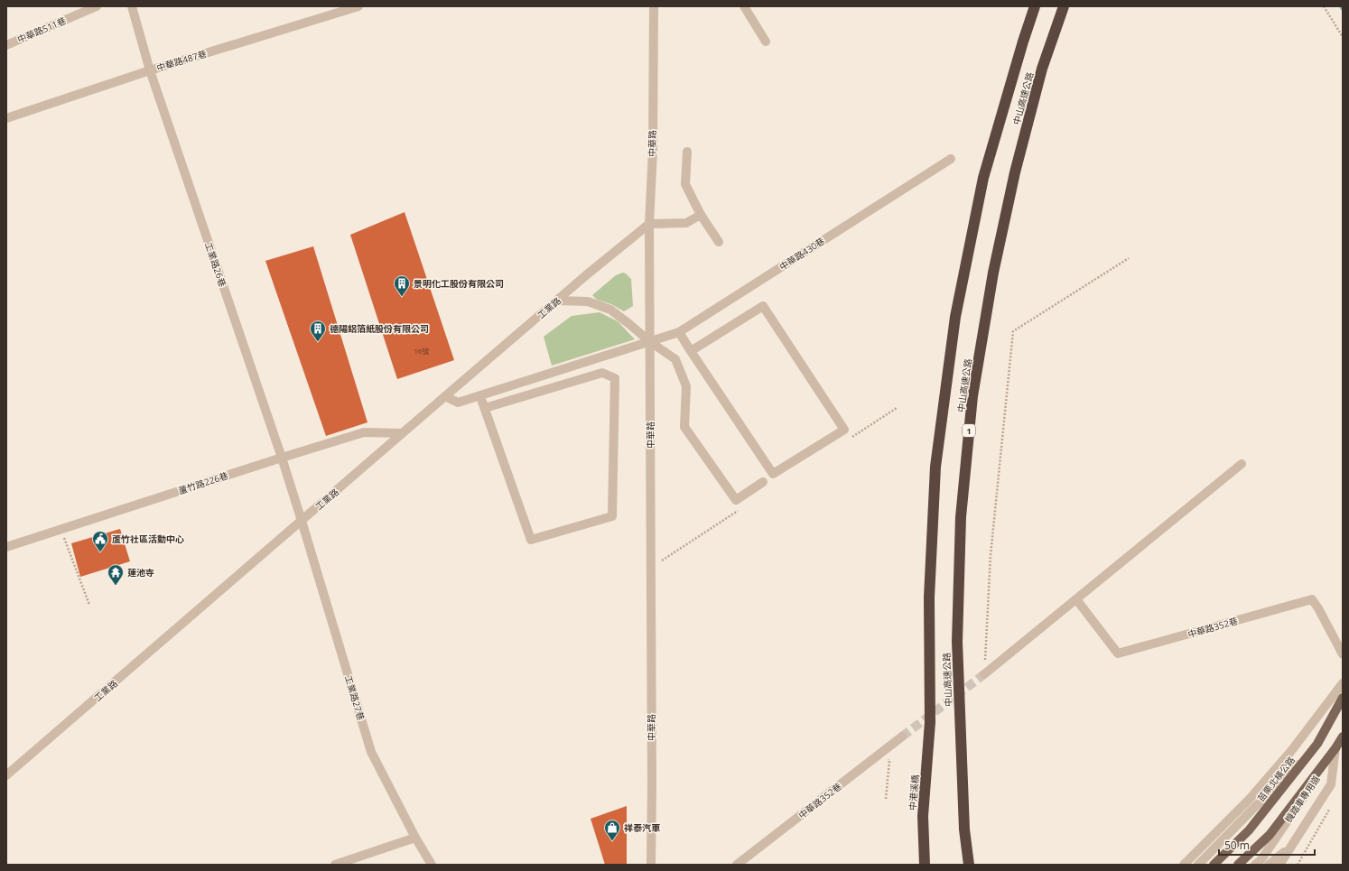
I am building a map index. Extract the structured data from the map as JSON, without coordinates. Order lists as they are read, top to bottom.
{
  "streets": {
    "highway": ["中山高速公路", "1", "中港溪橋"],
    "main road": ["苗栗北橫公路"],
    "street": [
      "中華路511巷",
      "中華路487巷",
      "中華路",
      "中華路430巷",
      "工業路26巷",
      "工業路",
      "蘆竹路226巷",
      "中華路352巷",
      "工業路27巷",
      "機踏車專用道"
    ]
  },
  "crossings": [
    ["中華路487巷", "工業路26巷"],
    ["中山高速公路", "中港溪橋"],
    ["中華路", "中華路430巷"],
    ["中華路", "工業路"],
    ["中華路430巷", "工業路"],
    ["工業路26巷", "工業路"],
    ["工業路26巷", "蘆竹路226巷"],
    ["工業路26巷", "工業路27巷"],
    ["工業路", "蘆竹路226巷"],
    ["工業路", "工業路27巷"]
  ],
  "places": {
    "building": ["景明化工股份有限公司", "德陽鋁箔紙股份有限公司"],
    "public building": ["蘆竹社區活動中心"],
    "temple": ["蓮池寺"],
    "shop": ["祥泰汽車"]
  },
  "house_numbers": ["16號"],
  "scale_bar": "50 m"
}
